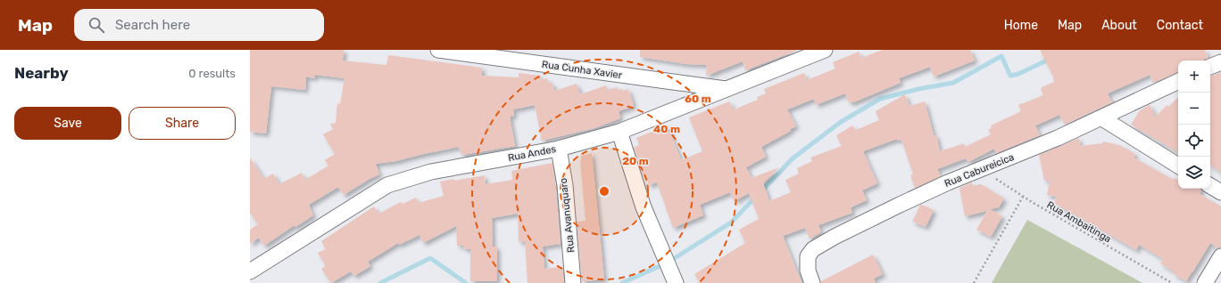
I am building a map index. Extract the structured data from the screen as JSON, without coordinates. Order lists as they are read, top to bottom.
{
  "streets": {
    "street": [
      "Rua Cunha Xavier",
      "Rua Andes",
      "Rua Cabureicica",
      "Rua Avanuquaro"
    ],
    "path": ["Rua Ambaitinga"]
  },
  "crossings": [
    ["Rua Cunha Xavier", "Rua Andes"],
    ["Rua Andes", "Rua Avanuquaro"],
    ["Rua Cabureicica", "Rua Ambaitinga"]
  ],
  "page": {
    "header": "Map",
    "search": "Search here",
    "nav": [
      "Home",
      "Map",
      "About",
      "Contact"
    ],
    "heading": ["Nearby", "0 results"],
    "map_buttons": ["+", "−"],
    "buttons": ["Save", "Share"]
  },
  "rings": ["60 m", "40 m", "20 m"]
}
